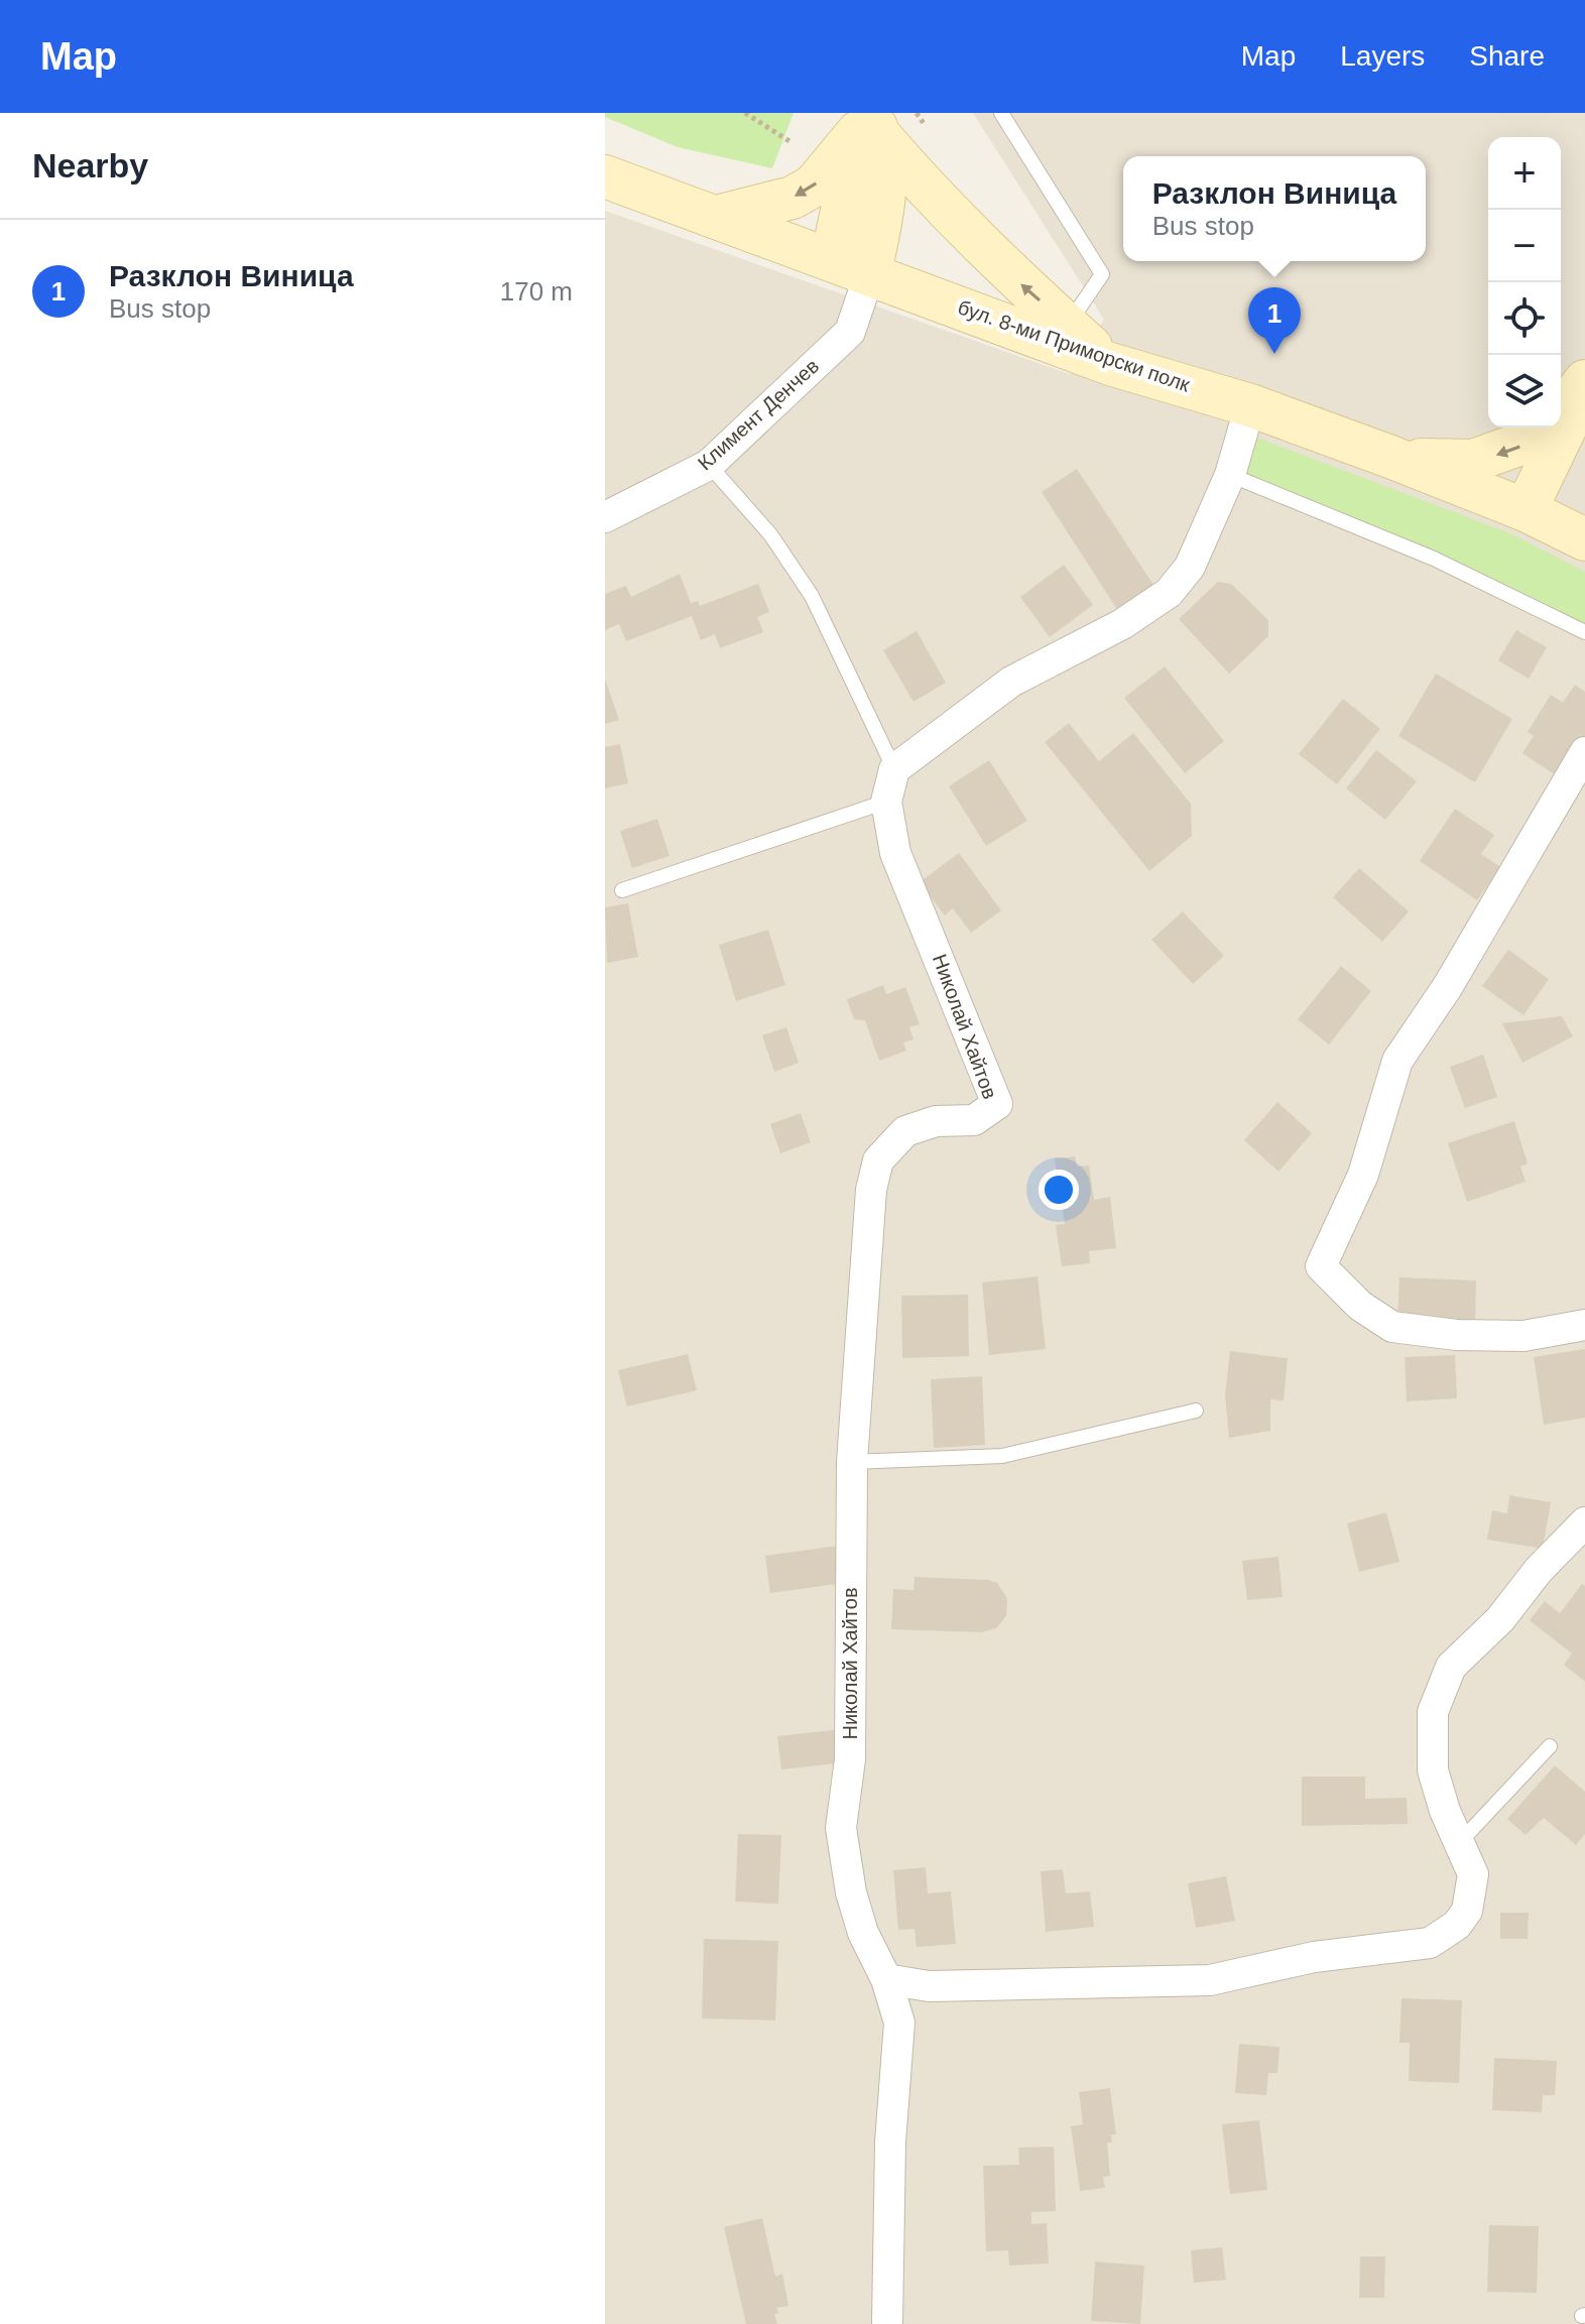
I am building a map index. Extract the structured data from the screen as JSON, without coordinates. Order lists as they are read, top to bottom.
{
  "streets": {
    "main road": ["бул. 8-ми Приморски полк"],
    "street": ["Климент Денчев", "Николай Хайтов"]
  },
  "crossings": [
    ["бул. 8-ми Приморски полк", "Климент Денчев"]
  ],
  "page": {
    "header": "Map",
    "nav": ["Map", "Layers", "Share"],
    "heading": "Nearby",
    "map_buttons": ["+", "−"],
    "popup": ["Разклон Виница", "Bus stop"],
    "list": [
      {
        "mark": "1",
        "name": "Разклон Виница",
        "note": "Bus stop",
        "value": "170 m"
      }
    ],
    "pins": "1"
  }
}
